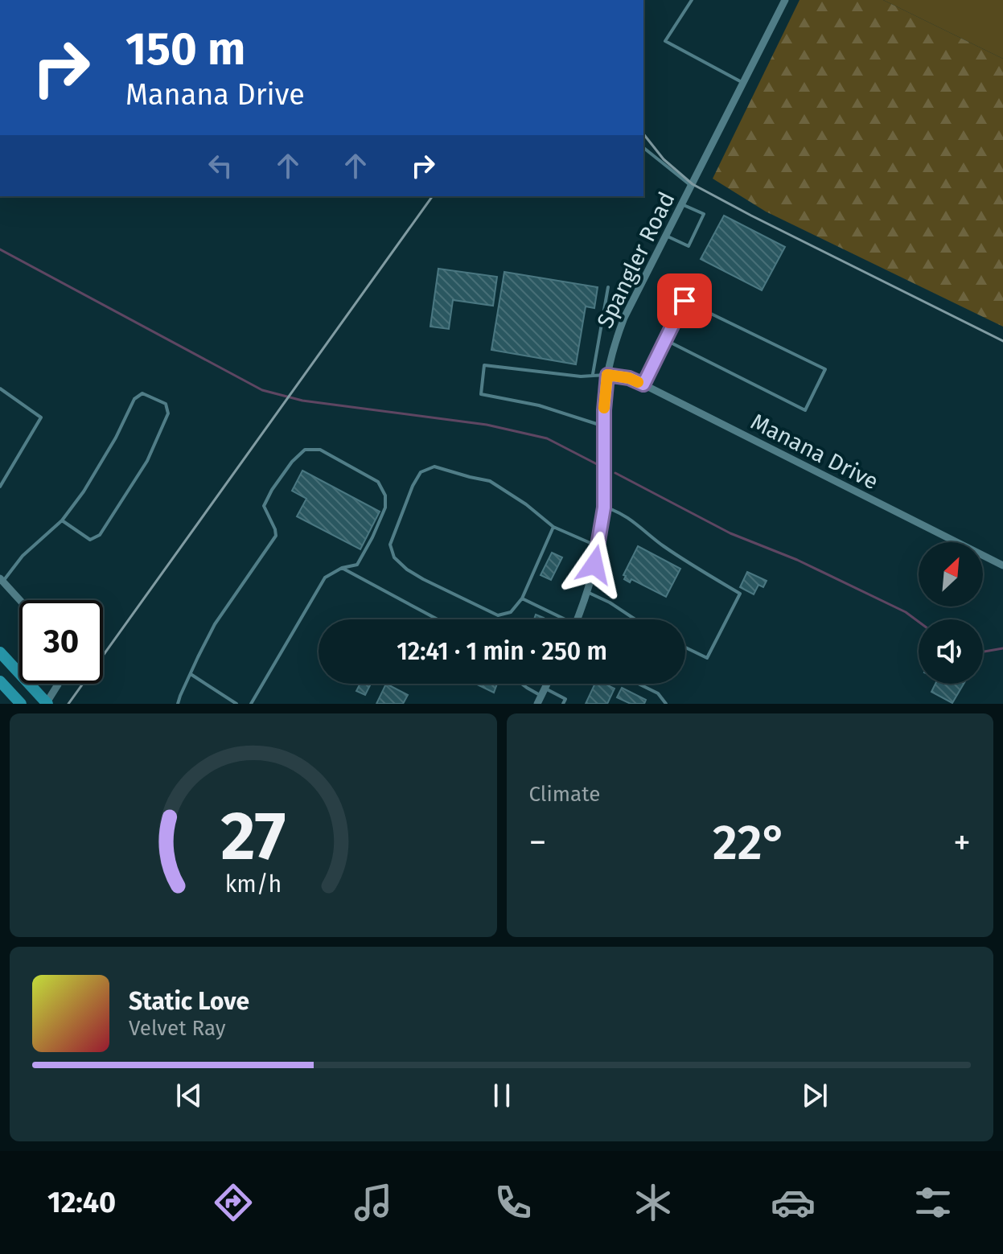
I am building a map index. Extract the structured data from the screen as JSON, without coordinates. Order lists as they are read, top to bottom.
{
  "streets": {
    "street": ["Spangler Road", "Manana Drive"]
  },
  "crossings": [
    ["Spangler Road", "Manana Drive"]
  ],
  "north": "top right",
  "page": {
    "turn": ["150 m", "Manana Drive"],
    "limit": "30",
    "trip": "12:41 · 1 min · 250 m",
    "tile": "Climate",
    "heat": ["−", "22°", "+"],
    "song": ["Static Love", "Velvet Ray"],
    "tabs": "12:40",
    "gauge": ["27", "km/h"]
  }
}
